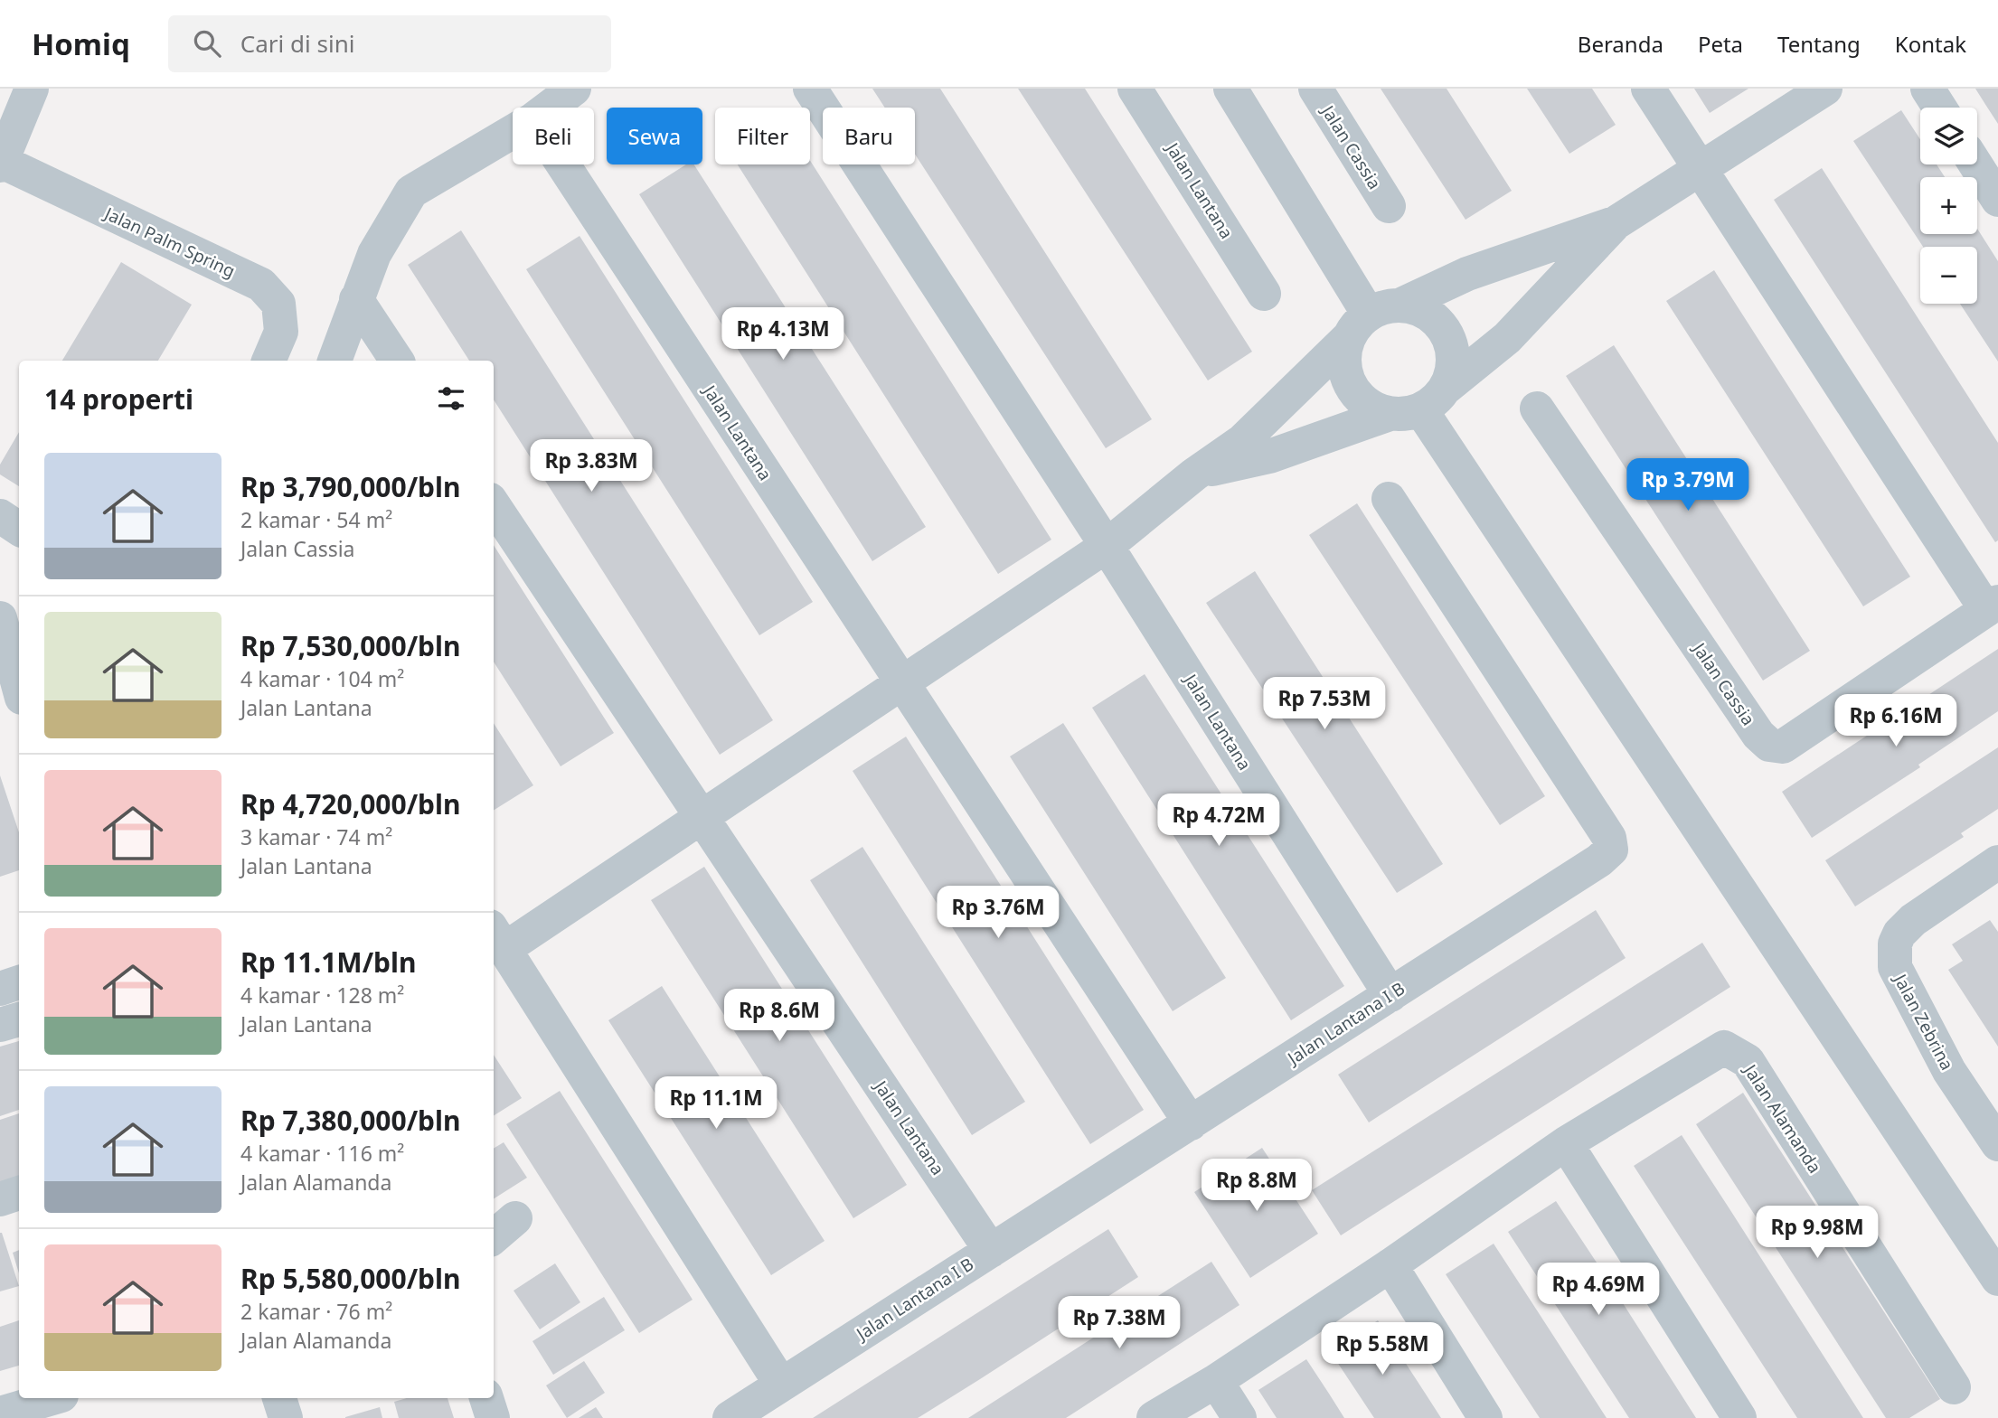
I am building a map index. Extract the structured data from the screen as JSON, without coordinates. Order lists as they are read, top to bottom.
{
  "streets": {
    "street": [
      "Jalan Cassia",
      "Jalan Lantana",
      "Jalan Palm Spring",
      "Jalan Zebrina",
      "Jalan Lantana I B",
      "Jalan Alamanda"
    ]
  },
  "crossings": [
    ["Jalan Lantana", "Jalan Lantana I B"]
  ],
  "page": {
    "header": "Homiq",
    "search": "Cari di sini",
    "nav": [
      "Beranda",
      "Peta",
      "Tentang",
      "Kontak"
    ],
    "map_buttons": ["+", "−"],
    "chip": [
      "Beli",
      "Sewa",
      "Filter",
      "Baru"
    ],
    "price": [
      "Rp 4.13M",
      "Rp 3.83M",
      "Rp 3.79M",
      "Rp 7.53M",
      "Rp 6.16M",
      "Rp 4.72M",
      "Rp 3.76M",
      "Rp 8.6M",
      "Rp 11.1M",
      "Rp 8.8M",
      "Rp 9.98M",
      "Rp 4.69M",
      "Rp 7.38M",
      "Rp 5.58M"
    ],
    "heading": "14 properti",
    "list": [
      {
        "name": "Rp 3,790,000/bln",
        "note": "2 kamar · 54 m² · Jalan Cassia"
      },
      {
        "name": "Rp 7,530,000/bln",
        "note": "4 kamar · 104 m² · Jalan Lantana"
      },
      {
        "name": "Rp 4,720,000/bln",
        "note": "3 kamar · 74 m² · Jalan Lantana"
      },
      {
        "name": "Rp 11.1M/bln",
        "note": "4 kamar · 128 m² · Jalan Lantana"
      },
      {
        "name": "Rp 7,380,000/bln",
        "note": "4 kamar · 116 m² · Jalan Alamanda"
      },
      {
        "name": "Rp 5,580,000/bln",
        "note": "2 kamar · 76 m² · Jalan Alamanda"
      }
    ]
  }
}
